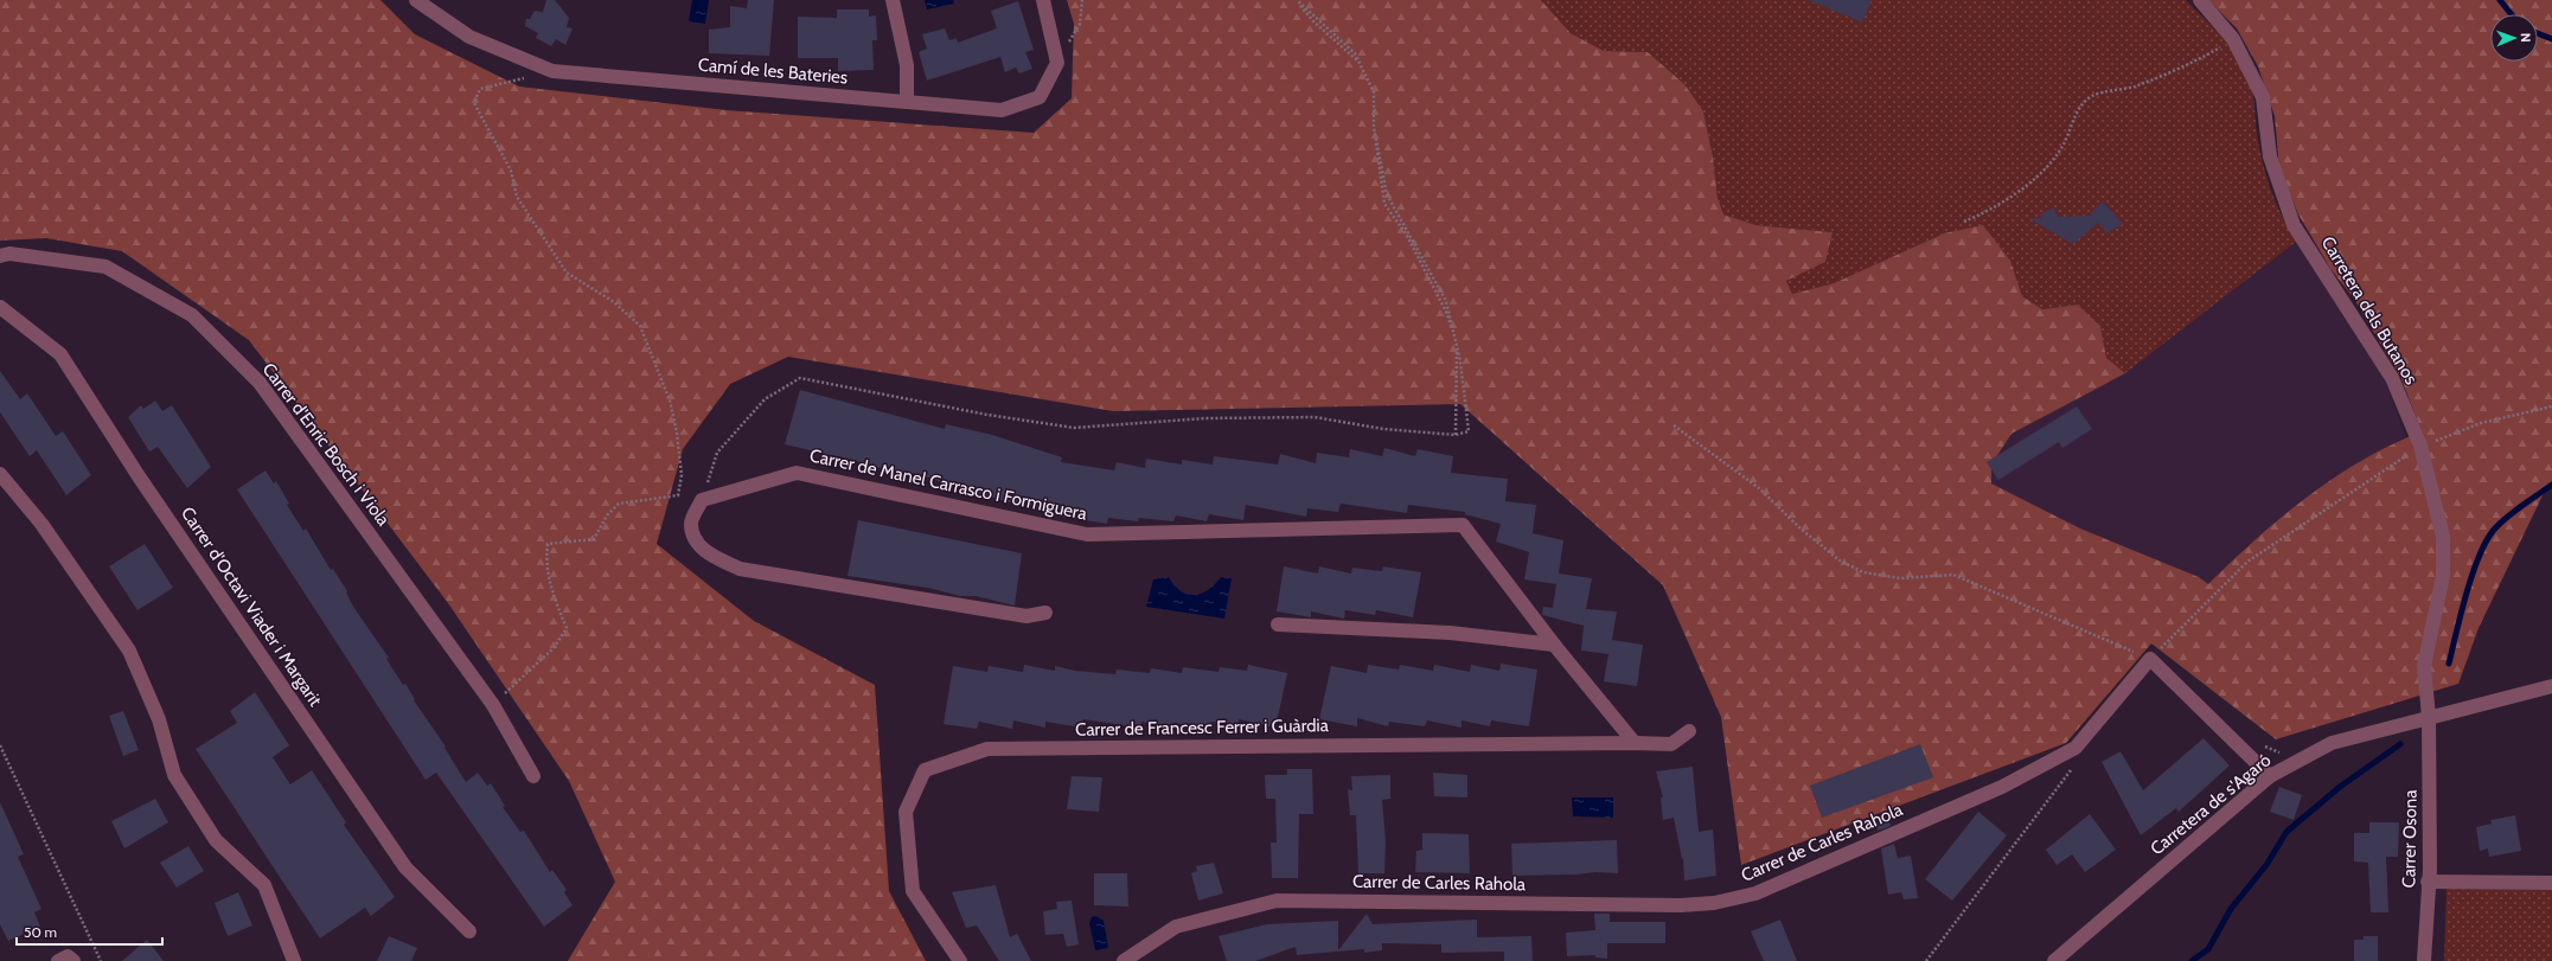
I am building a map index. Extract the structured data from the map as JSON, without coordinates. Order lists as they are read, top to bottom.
{
  "streets": {
    "street": [
      "Camí de les Bateries",
      "Carretera dels Butanos",
      "Carrer d'Enric Bosch i Viola",
      "Carrer de Manel Carrasco i Formiguera",
      "Carrer d'Octavi Viader i Margarit",
      "Carrer de Francesc Ferrer i Guàrdia",
      "Carretera de s'Agaró",
      "Carrer Osona",
      "Carrer de Carles Rahola"
    ]
  },
  "crossings": [
    ["Carretera dels Butanos", "Carretera de s'Agaró"],
    ["Carretera dels Butanos", "Carrer Osona"],
    ["Carrer de Manel Carrasco i Formiguera", "Carrer de Francesc Ferrer i Guàrdia"],
    ["Carretera de s'Agaró", "Carrer Osona"]
  ],
  "scale_bar": "50 m",
  "north": "right"
}
